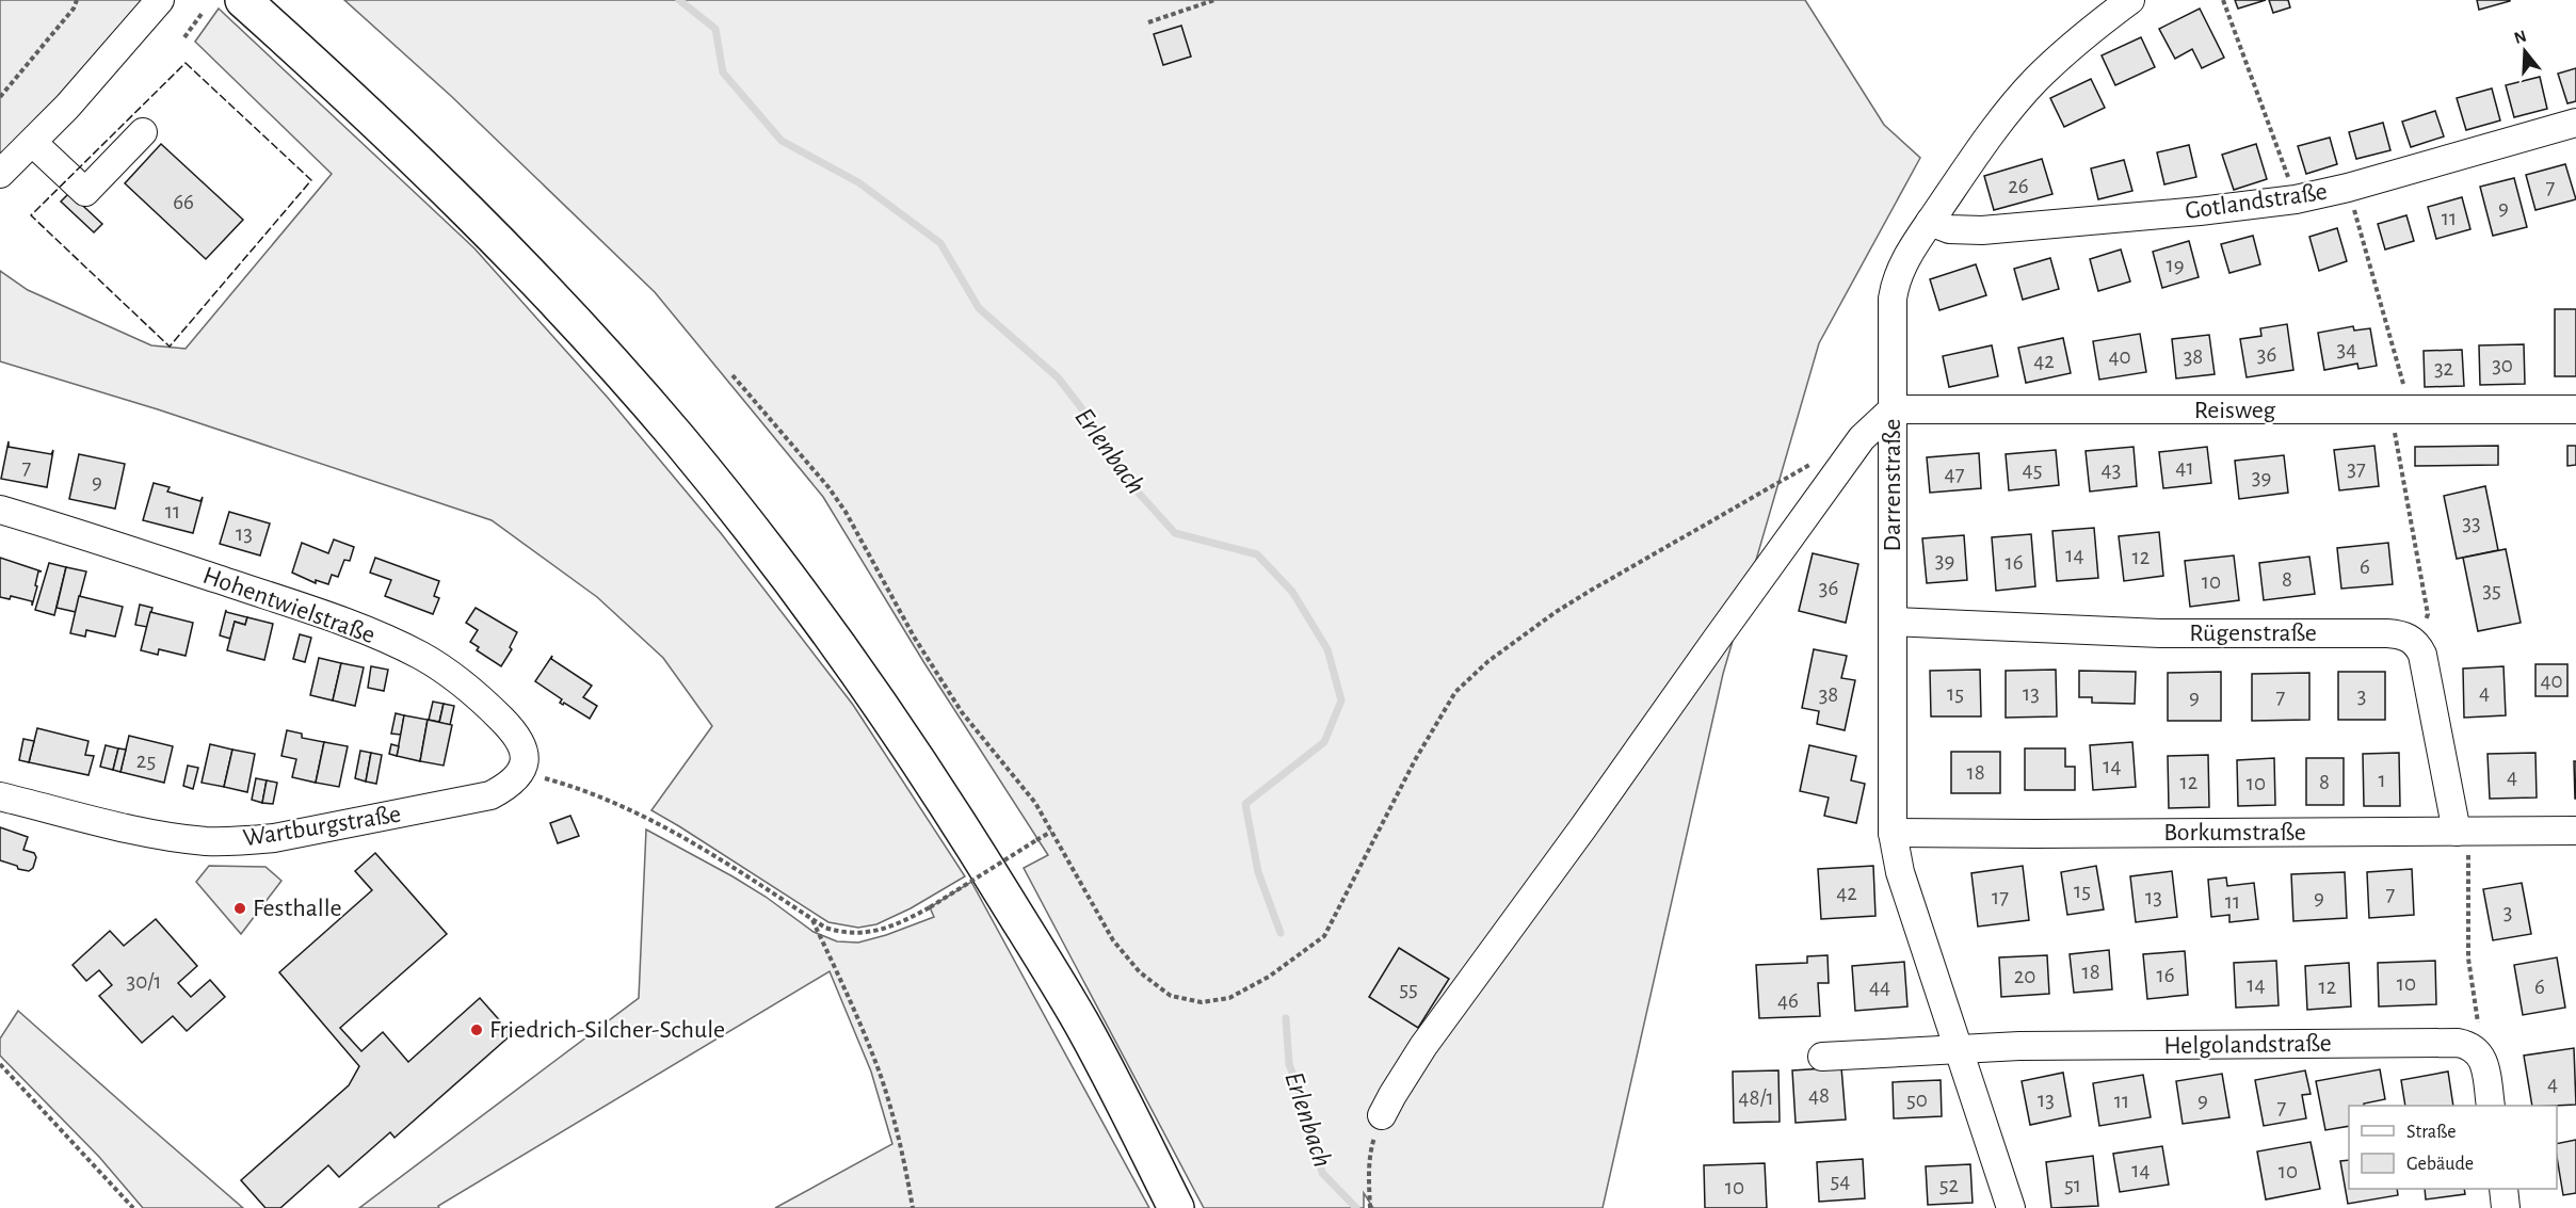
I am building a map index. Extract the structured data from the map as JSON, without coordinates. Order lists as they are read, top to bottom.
{
  "streets": {
    "street": [
      "Gotlandstraße",
      "Reisweg",
      "Darrenstraße",
      "Hohentwielstraße",
      "Rügenstraße",
      "Wartburgstraße",
      "Borkumstraße",
      "Helgolandstraße"
    ]
  },
  "crossings": [
    ["Gotlandstraße", "Darrenstraße"],
    ["Reisweg", "Darrenstraße"],
    ["Darrenstraße", "Rügenstraße"],
    ["Darrenstraße", "Borkumstraße"],
    ["Darrenstraße", "Helgolandstraße"],
    ["Hohentwielstraße", "Wartburgstraße"]
  ],
  "water": ["Erlenbach"],
  "places": ["Festhalle", "Friedrich-Silcher-Schule"],
  "house_numbers": [
    "26",
    "7",
    "66",
    "9",
    "11",
    "19",
    "34",
    "36",
    "40",
    "38",
    "42",
    "30",
    "32",
    "7",
    "41",
    "37",
    "45",
    "43",
    "47",
    "39",
    "9",
    "11",
    "33",
    "13",
    "14",
    "12",
    "39",
    "16",
    "6",
    "8",
    "10",
    "36",
    "35",
    "40",
    "4",
    "15",
    "13",
    "38",
    "3",
    "9",
    "7",
    "25",
    "14",
    "18",
    "4",
    "1",
    "12",
    "8",
    "10",
    "15",
    "42",
    "7",
    "17",
    "13",
    "9",
    "11",
    "3",
    "18",
    "16",
    "20",
    "30/1",
    "10",
    "14",
    "44",
    "12",
    "6",
    "55",
    "46",
    "4",
    "48",
    "48/1",
    "50",
    "13",
    "9",
    "11",
    "7",
    "14",
    "10",
    "54",
    "52",
    "51",
    "10"
  ],
  "legend": ["Straße", "Gebäude"],
  "north": "top"
}
